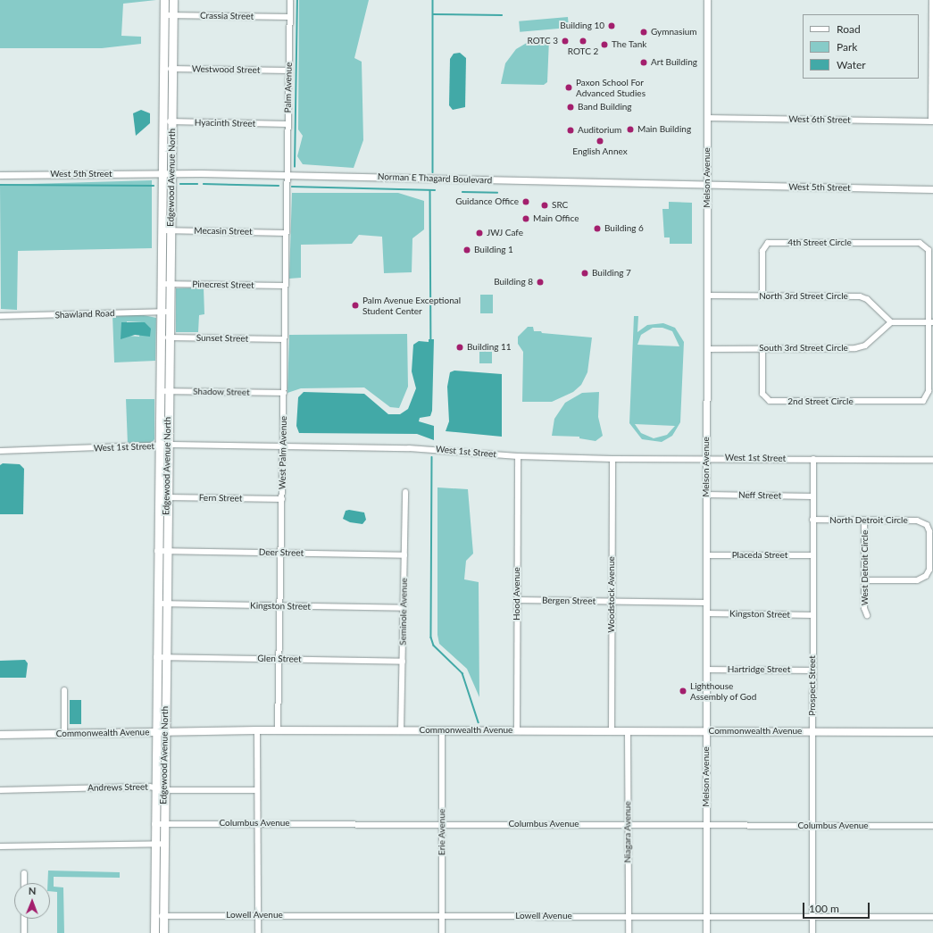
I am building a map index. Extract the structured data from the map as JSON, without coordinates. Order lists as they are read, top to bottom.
{
  "streets": {
    "main road": ["Edgewood Avenue North", "Commonwealth Avenue"],
    "street": [
      "Crassia Street",
      "Westwood Street",
      "Palm Avenue",
      "West 6th Street",
      "Hyacinth Street",
      "West 5th Street",
      "Melson Avenue",
      "Norman E Thagard Boulevard",
      "Mecasin Street",
      "4th Street Circle",
      "Pinecrest Street",
      "North 3rd Street Circle",
      "Shawland Road",
      "Sunset Street",
      "South 3rd Street Circle",
      "Shadow Street",
      "2nd Street Circle",
      "West 1st Street",
      "West Palm Avenue",
      "Neff Street",
      "Fern Street",
      "North Detroit Circle",
      "Deer Street",
      "Placeda Street",
      "West Detroit Circle",
      "Hood Avenue",
      "Woodstock Avenue",
      "Bergen Street",
      "Kingston Street",
      "Seminole Avenue",
      "Glen Street",
      "Hartridge Street",
      "Prospect Street",
      "Andrews Street",
      "Columbus Avenue",
      "Erie Avenue",
      "Niagara Avenue",
      "Lowell Avenue"
    ]
  },
  "crossings": [
    ["Crassia Street", "Palm Avenue"],
    ["Crassia Street", "Edgewood Avenue North"],
    ["Westwood Street", "Palm Avenue"],
    ["Westwood Street", "Edgewood Avenue North"],
    ["Palm Avenue", "Hyacinth Street"],
    ["Palm Avenue", "Norman E Thagard Boulevard"],
    ["Palm Avenue", "West Palm Avenue"],
    ["West 6th Street", "Melson Avenue"],
    ["Hyacinth Street", "Edgewood Avenue North"],
    ["West 5th Street", "Edgewood Avenue North"],
    ["West 5th Street", "Melson Avenue"],
    ["West 5th Street", "Norman E Thagard Boulevard"],
    ["Edgewood Avenue North", "Norman E Thagard Boulevard"],
    ["Edgewood Avenue North", "Mecasin Street"],
    ["Edgewood Avenue North", "Pinecrest Street"],
    ["Edgewood Avenue North", "Shawland Road"],
    ["Edgewood Avenue North", "Sunset Street"],
    ["Edgewood Avenue North", "Shadow Street"],
    ["Edgewood Avenue North", "West 1st Street"],
    ["Edgewood Avenue North", "Fern Street"],
    ["Edgewood Avenue North", "Deer Street"],
    ["Edgewood Avenue North", "Kingston Street"],
    ["Edgewood Avenue North", "Glen Street"],
    ["Edgewood Avenue North", "Commonwealth Avenue"],
    ["Edgewood Avenue North", "Andrews Street"],
    ["Edgewood Avenue North", "Columbus Avenue"],
    ["Edgewood Avenue North", "Lowell Avenue"],
    ["Melson Avenue", "Norman E Thagard Boulevard"],
    ["Melson Avenue", "North 3rd Street Circle"],
    ["Melson Avenue", "South 3rd Street Circle"],
    ["Melson Avenue", "West 1st Street"],
    ["Melson Avenue", "Neff Street"],
    ["Melson Avenue", "Placeda Street"],
    ["Melson Avenue", "Bergen Street"],
    ["Melson Avenue", "Kingston Street"],
    ["Melson Avenue", "Hartridge Street"],
    ["Melson Avenue", "Commonwealth Avenue"],
    ["Melson Avenue", "Columbus Avenue"],
    ["Melson Avenue", "Lowell Avenue"],
    ["Norman E Thagard Boulevard", "West Palm Avenue"],
    ["Mecasin Street", "West Palm Avenue"],
    ["4th Street Circle", "North 3rd Street Circle"],
    ["4th Street Circle", "2nd Street Circle"],
    ["Pinecrest Street", "West Palm Avenue"],
    ["North 3rd Street Circle", "South 3rd Street Circle"],
    ["Sunset Street", "West Palm Avenue"],
    ["South 3rd Street Circle", "2nd Street Circle"],
    ["Shadow Street", "West Palm Avenue"],
    ["West 1st Street", "West Palm Avenue"],
    ["West 1st Street", "Hood Avenue"],
    ["West 1st Street", "Woodstock Avenue"],
    ["West 1st Street", "Prospect Street"],
    ["West Palm Avenue", "Fern Street"],
    ["West Palm Avenue", "Deer Street"],
    ["West Palm Avenue", "Kingston Street"],
    ["West Palm Avenue", "Glen Street"],
    ["West Palm Avenue", "Commonwealth Avenue"],
    ["Neff Street", "Prospect Street"],
    ["North Detroit Circle", "West Detroit Circle"],
    ["North Detroit Circle", "Prospect Street"],
    ["Deer Street", "Seminole Avenue"],
    ["Placeda Street", "Prospect Street"],
    ["Hood Avenue", "Bergen Street"],
    ["Hood Avenue", "Commonwealth Avenue"],
    ["Woodstock Avenue", "Bergen Street"],
    ["Woodstock Avenue", "Commonwealth Avenue"],
    ["Kingston Street", "Seminole Avenue"],
    ["Kingston Street", "Prospect Street"],
    ["Seminole Avenue", "Glen Street"],
    ["Seminole Avenue", "Commonwealth Avenue"],
    ["Hartridge Street", "Prospect Street"],
    ["Prospect Street", "Commonwealth Avenue"],
    ["Prospect Street", "Columbus Avenue"],
    ["Prospect Street", "Lowell Avenue"],
    ["Commonwealth Avenue", "Erie Avenue"],
    ["Commonwealth Avenue", "Niagara Avenue"],
    ["Columbus Avenue", "Erie Avenue"],
    ["Columbus Avenue", "Niagara Avenue"],
    ["Erie Avenue", "Lowell Avenue"],
    ["Niagara Avenue", "Lowell Avenue"]
  ],
  "places": [
    "Building 10",
    "Gymnasium",
    "ROTC 3",
    "ROTC 2",
    "The Tank",
    "Art Building",
    "Paxon School For Advanced Studies",
    "Band Building",
    "Main Building",
    "Auditorium",
    "English Annex",
    "Guidance Office",
    "SRC",
    "Main Office",
    "Building 6",
    "JWJ Cafe",
    "Building 1",
    "Building 7",
    "Building 8",
    "Palm Avenue Exceptional Student Center",
    "Building 11",
    "Lighthouse Assembly of God"
  ],
  "legend": ["Road", "Park", "Water"],
  "scale_bar": "100 m",
  "north": "top"
}
